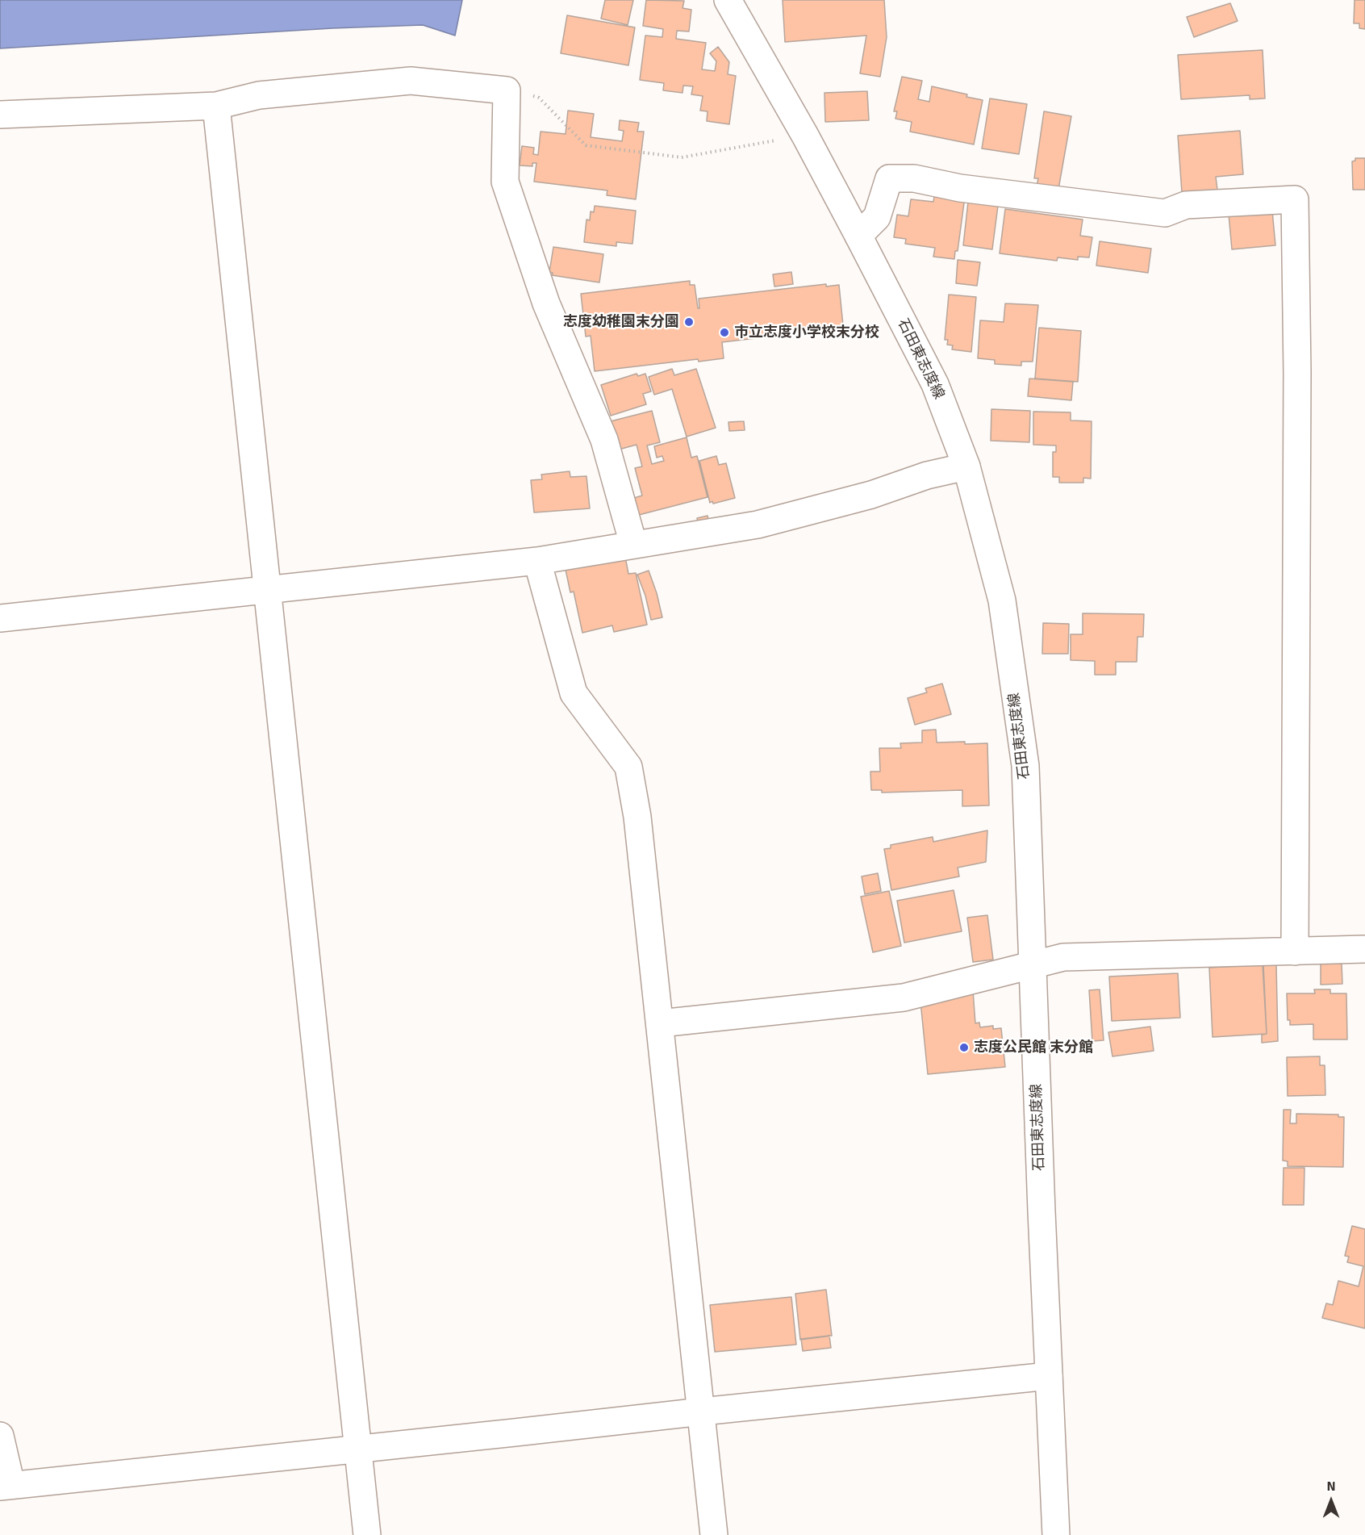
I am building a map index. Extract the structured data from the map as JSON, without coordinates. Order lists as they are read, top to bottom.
{
  "streets": {
    "street": ["石田東志度線"]
  },
  "places": ["志度幼稚園末分園", "市立志度小学校末分校", "志度公民館 末分館"],
  "north": "top"
}
